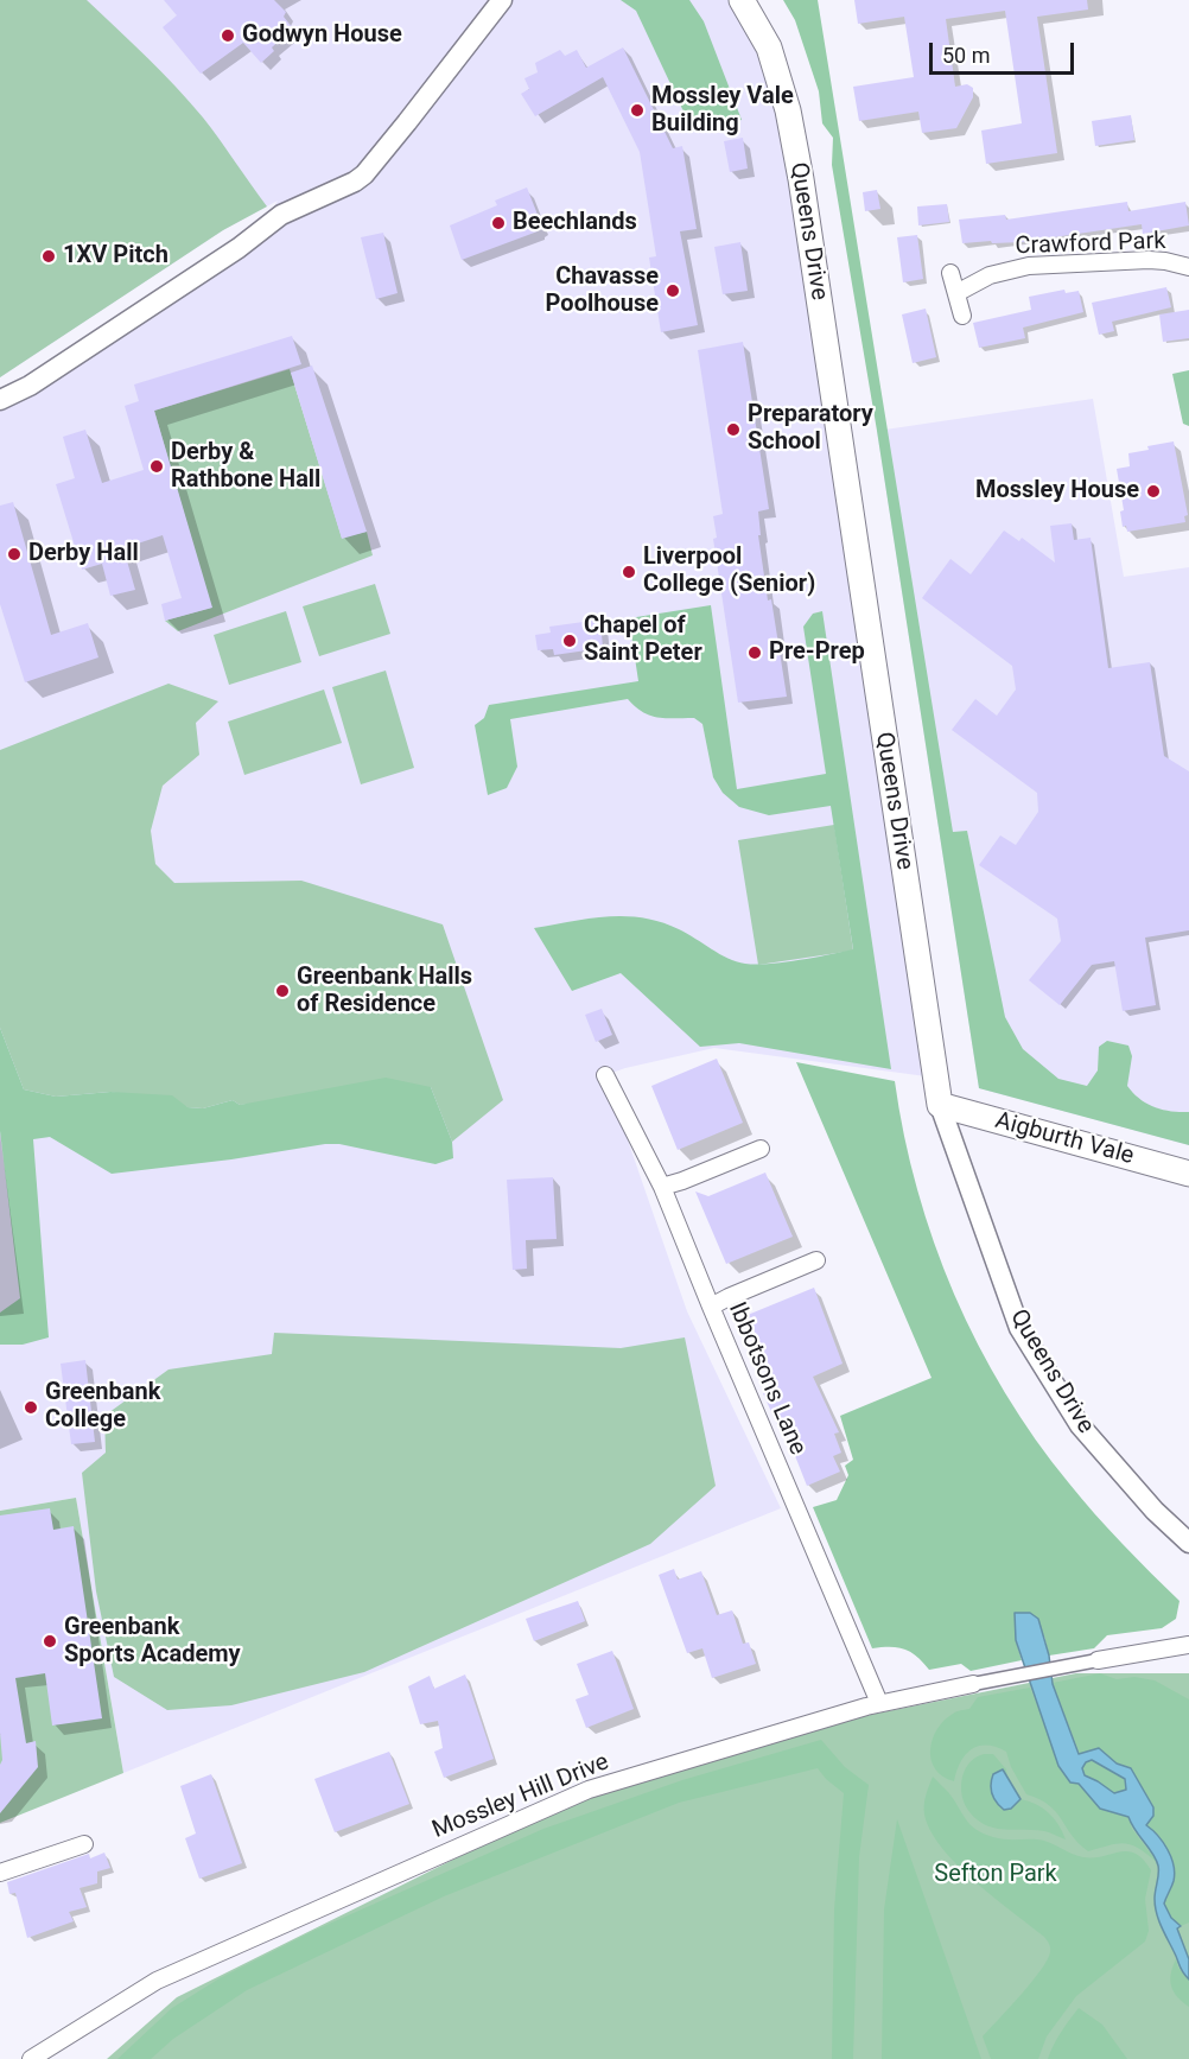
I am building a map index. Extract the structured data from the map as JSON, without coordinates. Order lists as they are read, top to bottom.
{
  "streets": {
    "main road": ["Queens Drive", "Aigburth Vale"],
    "street": ["Crawford Park", "Ibbotsons Lane", "Mossley Hill Drive"]
  },
  "crossings": [
    ["Queens Drive", "Aigburth Vale"],
    ["Ibbotsons Lane", "Mossley Hill Drive"]
  ],
  "parks": ["Sefton Park"],
  "places": [
    "Godwyn House",
    "Mossley Vale Building",
    "Beechlands",
    "1XV Pitch",
    "Chavasse Poolhouse",
    "Preparatory School",
    "Derby & Rathbone Hall",
    "Mossley House",
    "Derby Hall",
    "Liverpool College (Senior)",
    "Chapel of Saint Peter",
    "Pre-Prep",
    "Greenbank Halls of Residence",
    "Greenbank College",
    "Greenbank Sports Academy"
  ],
  "scale_bar": "50 m"
}
